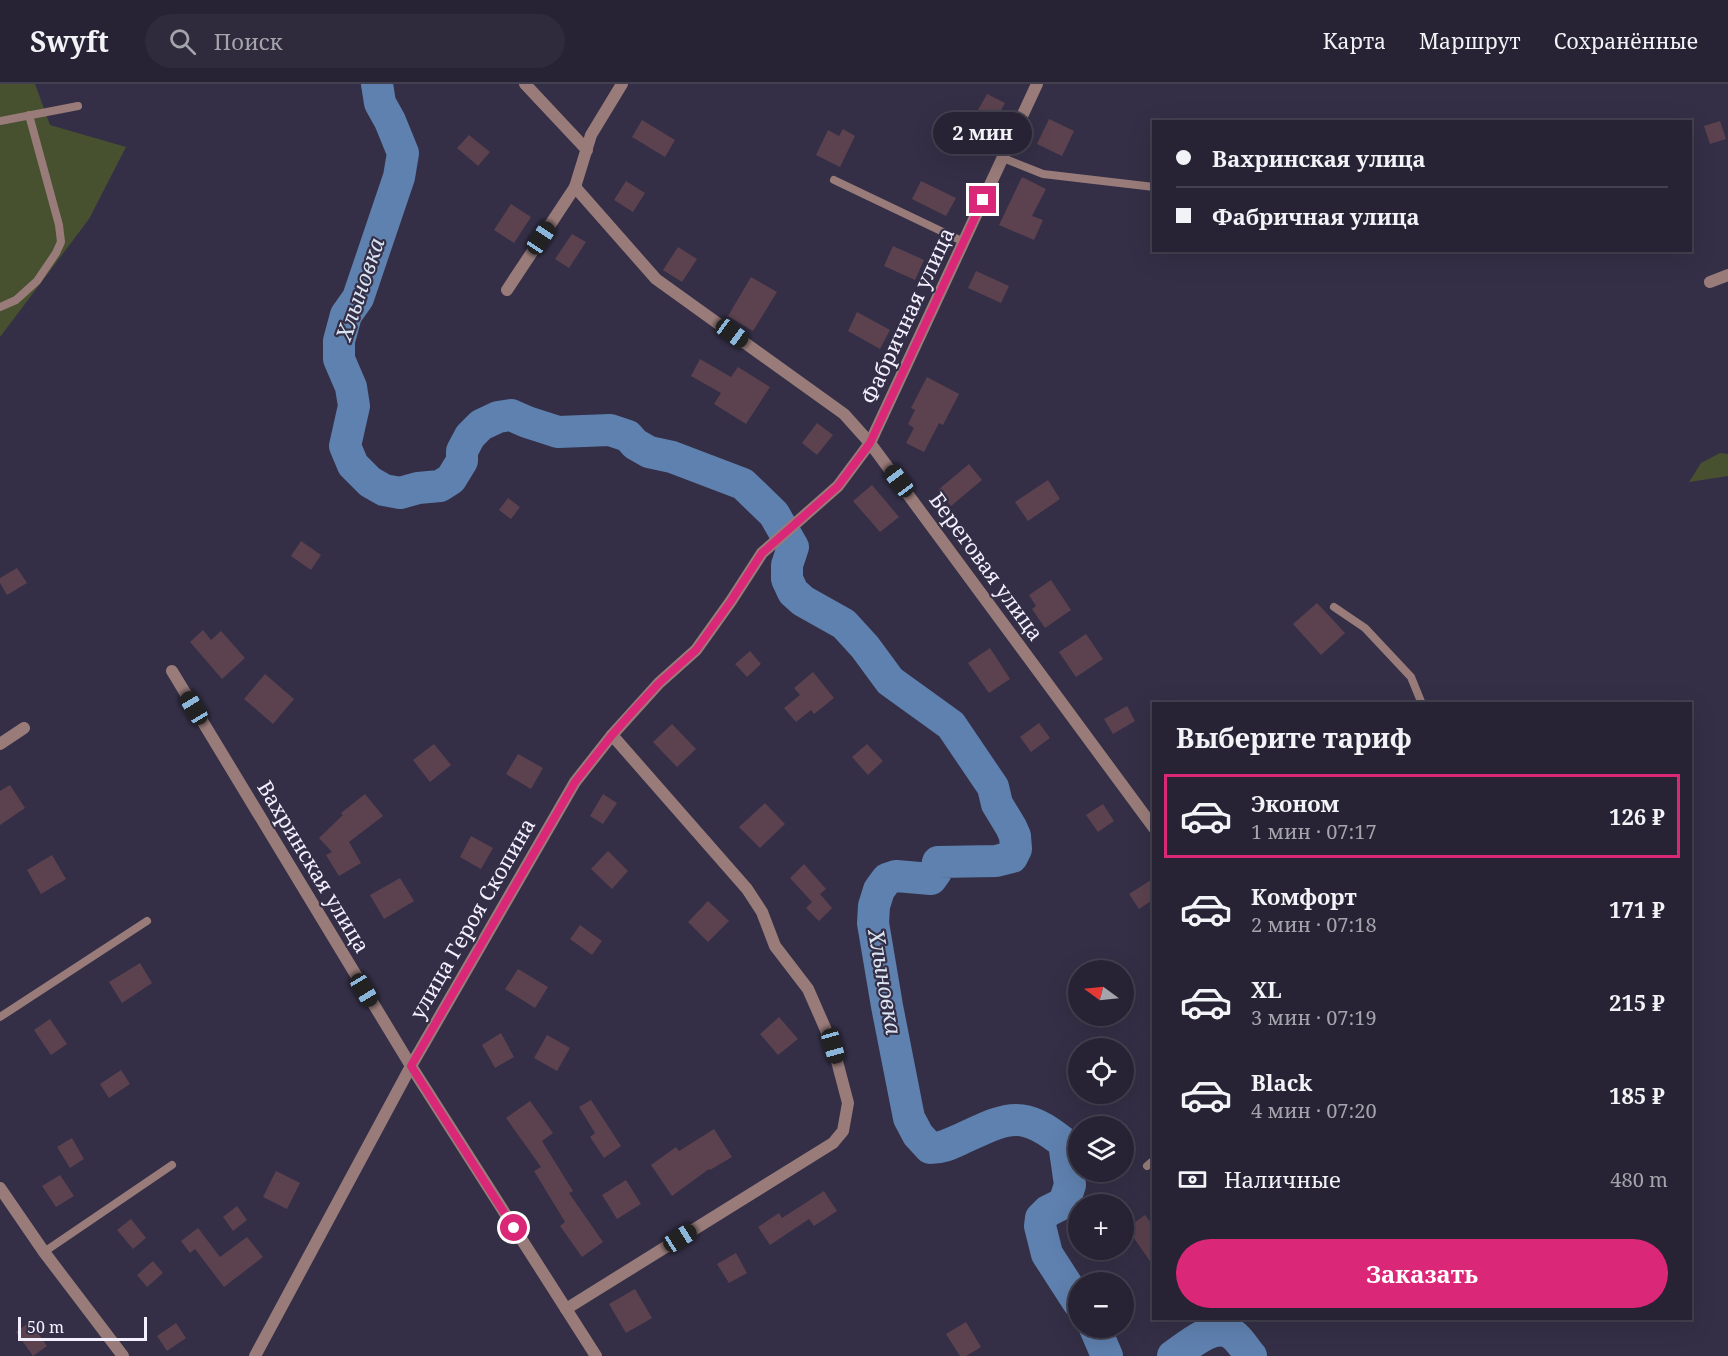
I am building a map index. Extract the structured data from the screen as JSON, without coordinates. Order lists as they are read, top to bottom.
{
  "streets": {
    "street": [
      "Фабричная улица",
      "Береговая улица",
      "Вахринская улица",
      "улица Героя Скопина"
    ]
  },
  "crossings": [
    ["Фабричная улица", "Береговая улица"],
    ["Фабричная улица", "улица Героя Скопина"],
    ["Вахринская улица", "улица Героя Скопина"]
  ],
  "water": ["Хлыновка"],
  "scale_bar": "50 m",
  "north": "left",
  "page": {
    "header": "Swyft",
    "search": "Поиск",
    "nav": ["Карта", "Маршрут", "Сохранённые"],
    "bubble": "2 мин",
    "banner": ["Вахринская улица", "Фабричная улица"],
    "heading": "Выберите тариф",
    "list": [
      {
        "name": "Эконом",
        "note": "1 мин · 07:17",
        "value": "126 ₽"
      },
      {
        "name": "Комфорт",
        "note": "2 мин · 07:18",
        "value": "171 ₽"
      },
      {
        "name": "XL",
        "note": "3 мин · 07:19",
        "value": "215 ₽"
      },
      {
        "name": "Black",
        "note": "4 мин · 07:20",
        "value": "185 ₽"
      }
    ],
    "map_buttons": ["+", "−"],
    "pay": ["Наличные", "480 m"],
    "buttons": "Заказать",
    "scale": "50 m"
  }
}
